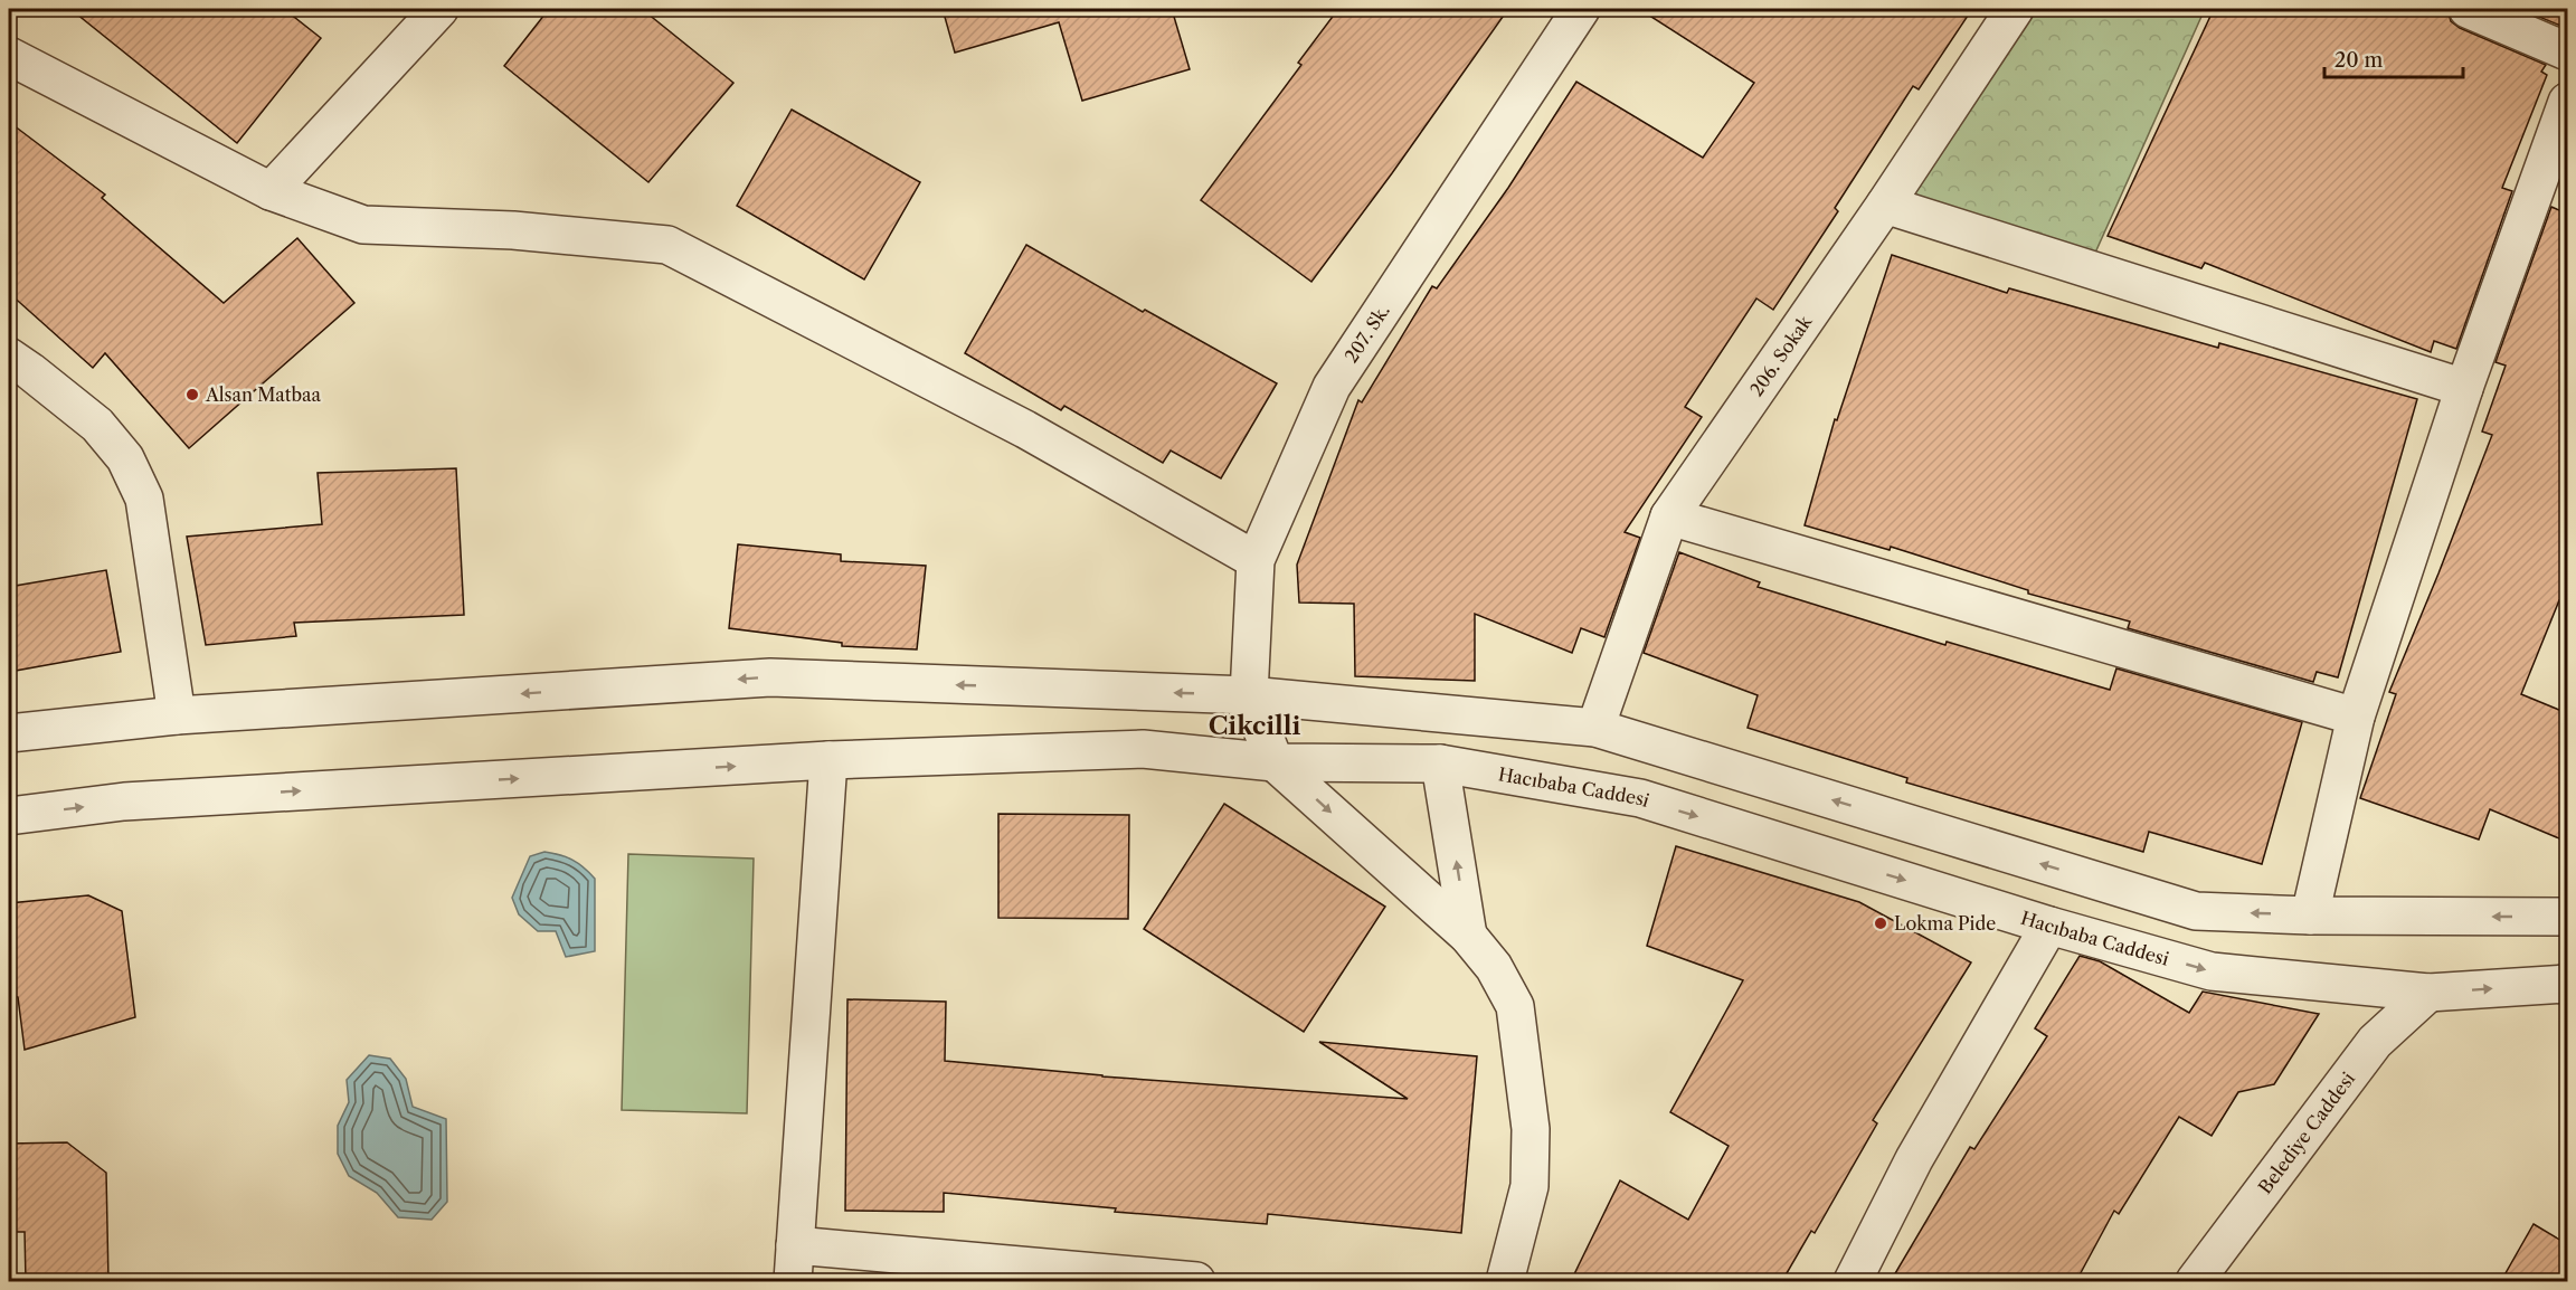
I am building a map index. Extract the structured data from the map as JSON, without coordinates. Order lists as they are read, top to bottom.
{
  "streets": {
    "street": [
      "207. Sk.",
      "206. Sokak",
      "Hacıbaba Caddesi",
      "Belediye Caddesi"
    ]
  },
  "crossings": [
    ["Hacıbaba Caddesi", "Belediye Caddesi"]
  ],
  "districts": ["Cikcilli"],
  "places": ["Alsan Matbaa", "Lokma Pide"],
  "scale_bar": "20 m"
}
